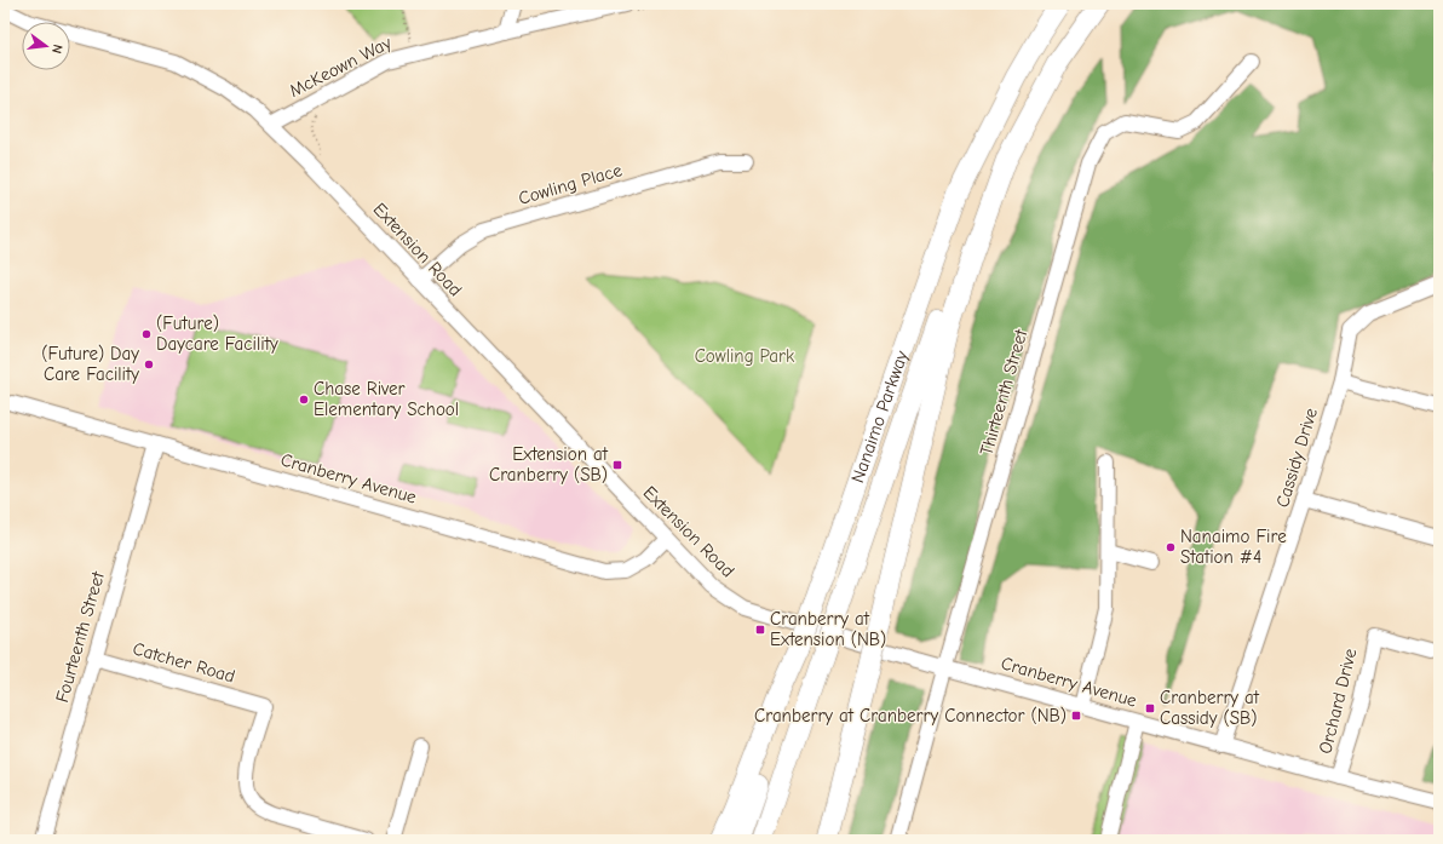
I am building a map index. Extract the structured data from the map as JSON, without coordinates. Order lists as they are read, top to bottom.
{
  "streets": {
    "highway": ["Nanaimo Parkway"],
    "street": [
      "McKeown Way",
      "Cowling Place",
      "Extension Road",
      "Thirteenth Street",
      "Cassidy Drive",
      "Cranberry Avenue",
      "Fourteenth Street",
      "Catcher Road",
      "Orchard Drive"
    ]
  },
  "crossings": [
    ["McKeown Way", "Extension Road"],
    ["Cowling Place", "Extension Road"],
    ["Extension Road", "Cranberry Avenue"],
    ["Thirteenth Street", "Cranberry Avenue"],
    ["Cassidy Drive", "Cranberry Avenue"],
    ["Cranberry Avenue", "Fourteenth Street"],
    ["Cranberry Avenue", "Orchard Drive"],
    ["Fourteenth Street", "Catcher Road"]
  ],
  "parks": ["Cowling Park"],
  "places": {
    "other": [
      "(Future) Daycare Facility",
      "(Future) Day Care Facility",
      "Chase River Elementary School",
      "Nanaimo Fire Station #4"
    ],
    "transit": [
      "Extension at Cranberry (SB)",
      "Cranberry at Extension (NB)",
      "Cranberry at Cassidy (SB)",
      "Cranberry at Cranberry Connector (NB)"
    ]
  },
  "north": "right"
}
